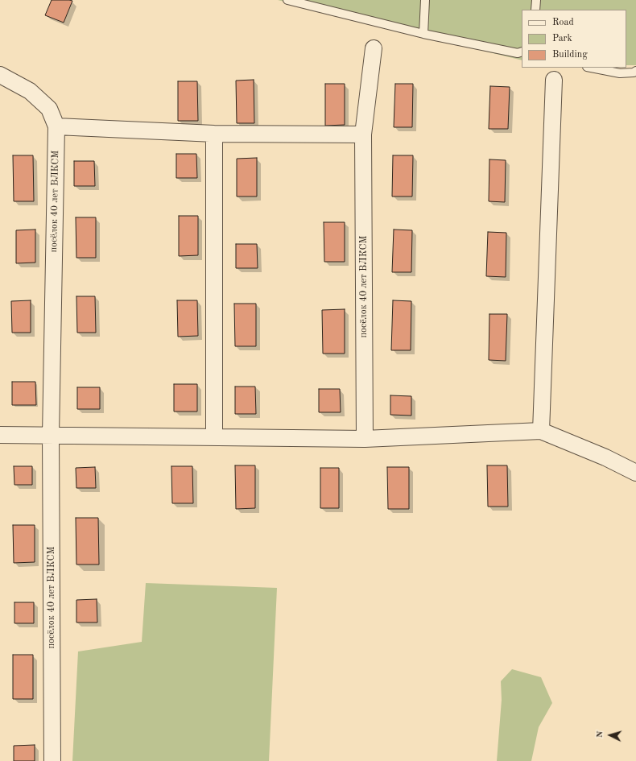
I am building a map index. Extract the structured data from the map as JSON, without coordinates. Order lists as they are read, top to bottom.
{
  "streets": {
    "street": ["посёлок 40 лет ВЛКСМ"]
  },
  "legend": ["Road", "Park", "Building"],
  "north": "left"
}
